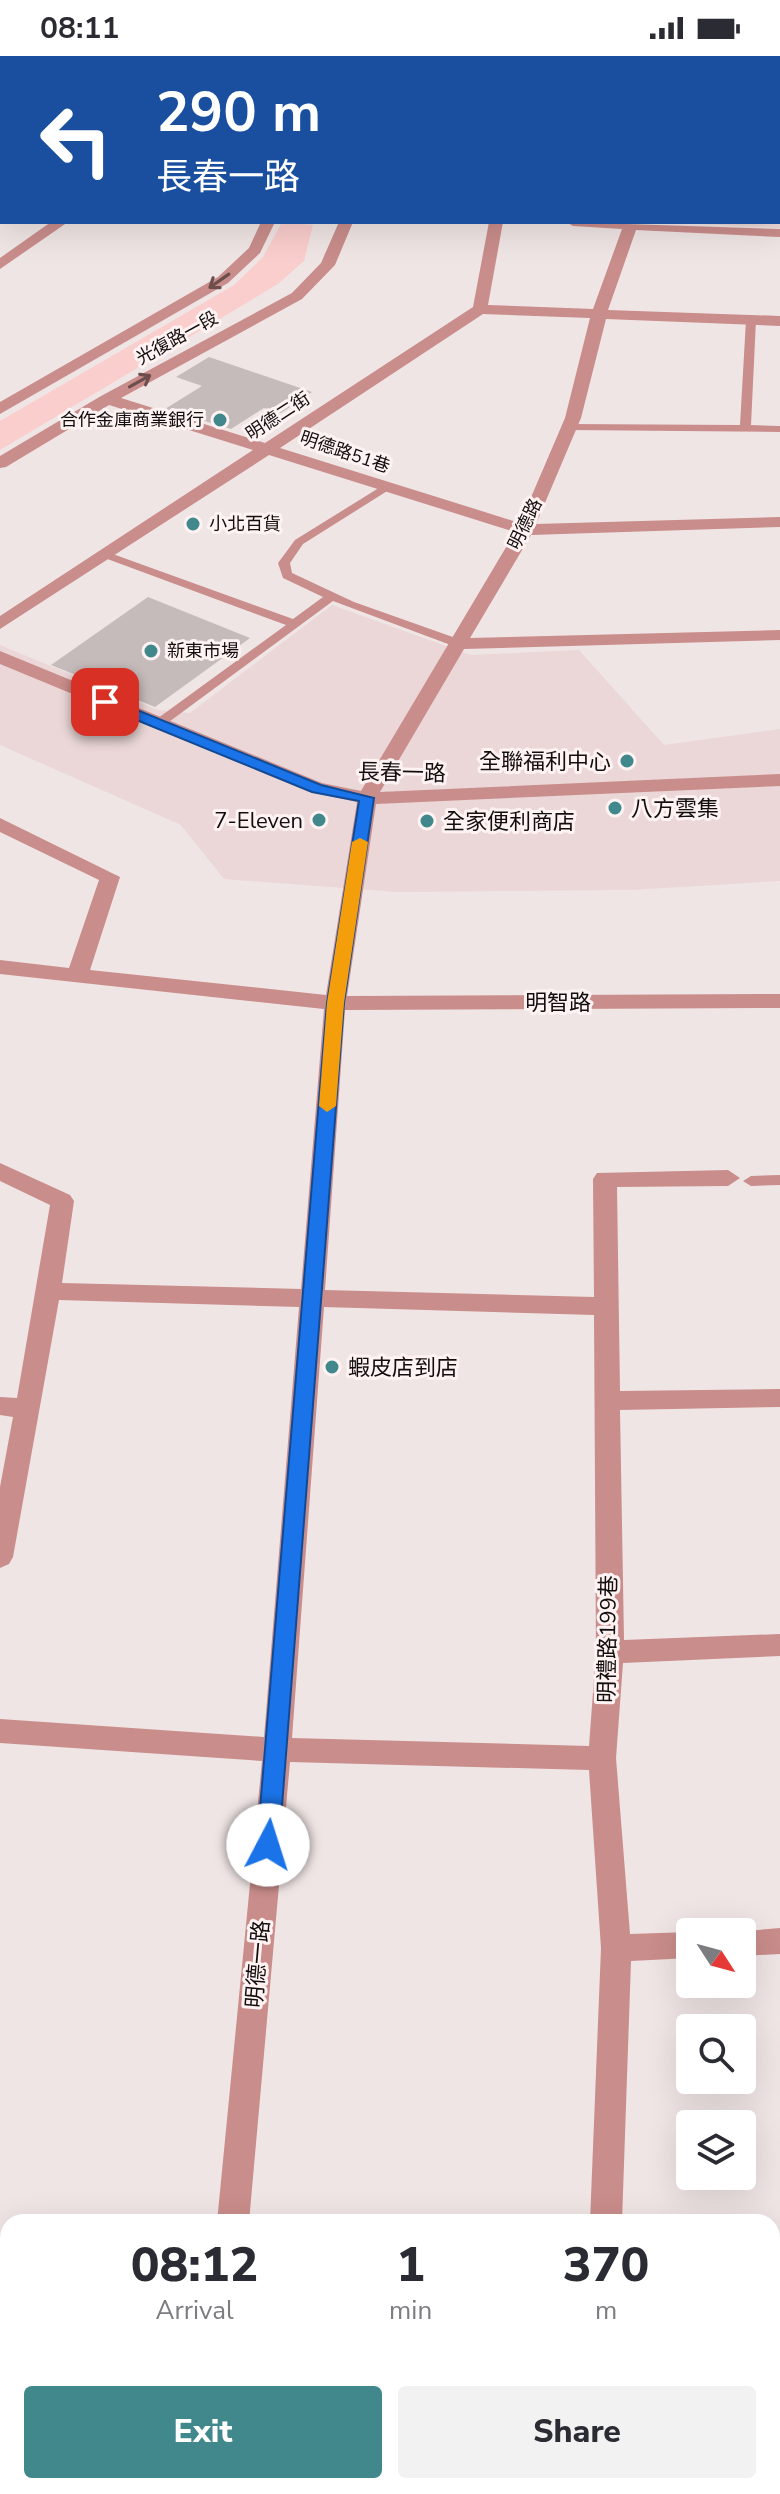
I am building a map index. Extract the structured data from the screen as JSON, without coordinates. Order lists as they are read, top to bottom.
{
  "streets": {
    "street": [
      "光復路一段",
      "明德二街",
      "明德路51巷",
      "明德路",
      "長春一路",
      "明智路",
      "明禮路199巷",
      "明德一路"
    ]
  },
  "crossings": [
    ["光復路一段", "明德路51巷"],
    ["明德二街", "明德路51巷"],
    ["明德路51巷", "明德路"],
    ["明德路", "長春一路"],
    ["明德路", "明德一路"],
    ["長春一路", "明德一路"],
    ["明智路", "明德一路"]
  ],
  "places": [
    "合作金庫商業銀行",
    "小北百貨",
    "新東市場",
    "全聯福利中心",
    "八方雲集",
    "7-Eleven",
    "全家便利商店",
    "蝦皮店到店"
  ],
  "north": "bottom right",
  "page": {
    "status": "08:11",
    "turn": ["290 m", "長春一路"],
    "eta": [
      "08:12",
      "Arrival",
      "1",
      "min",
      "370",
      "m"
    ],
    "buttons": ["Exit", "Share"]
  }
}
